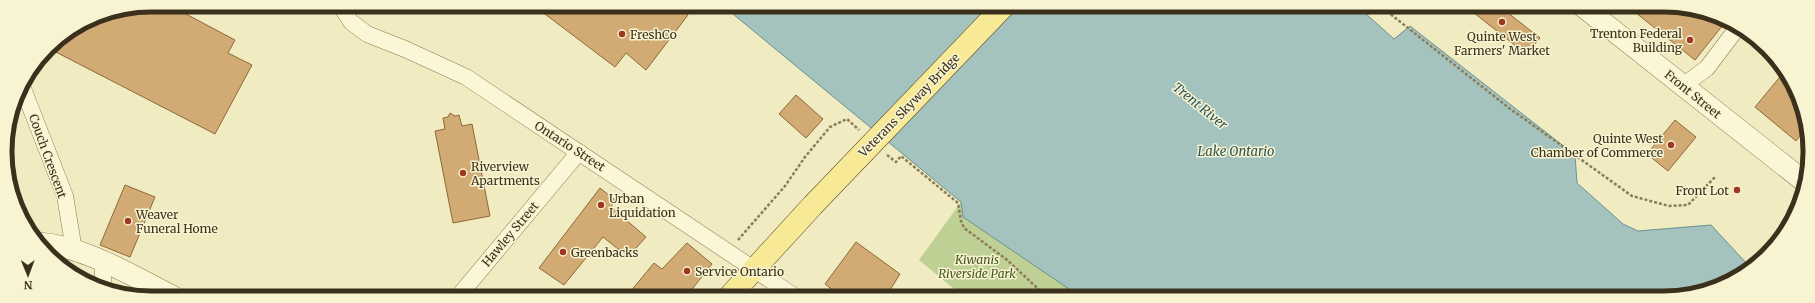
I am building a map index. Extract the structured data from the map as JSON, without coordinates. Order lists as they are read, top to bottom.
{
  "streets": {
    "main road": ["Veterans Skyway Bridge"],
    "street": [
      "Front Street",
      "Ontario Street",
      "Couch Crescent",
      "Hawley Street"
    ]
  },
  "crossings": [
    ["Veterans Skyway Bridge", "Ontario Street"],
    ["Ontario Street", "Hawley Street"]
  ],
  "water": ["Trent River", "Lake Ontario"],
  "parks": ["Kiwanis Riverside Park"],
  "places": [
    "Quinte West Farmers' Market",
    "FreshCo",
    "Trenton Federal Building",
    "Quinte West Chamber of Commerce",
    "Riverview Apartments",
    "Front Lot",
    "Urban Liquidation",
    "Weaver Funeral Home",
    "Greenbacks",
    "Service Ontario"
  ],
  "north": "bottom"
}
